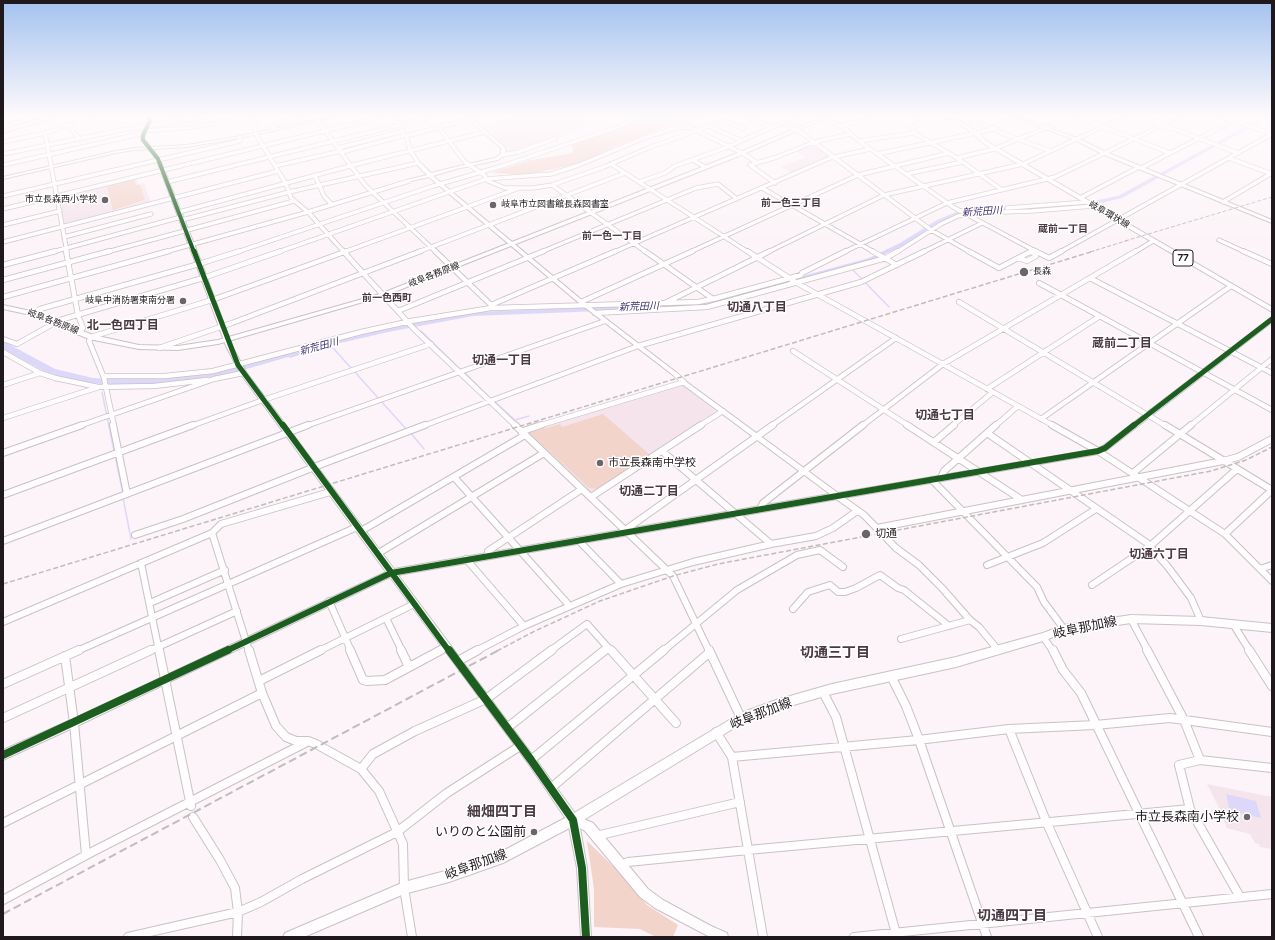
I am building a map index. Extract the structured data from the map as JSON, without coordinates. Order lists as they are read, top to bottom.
{
  "streets": {
    "main road": [
      "岐阜環状線",
      "77",
      "岐阜各務原線",
      "岐阜那加線"
    ]
  },
  "districts": [
    "前一色三丁目",
    "蔵前一丁目",
    "前一色一丁目",
    "前一色西町",
    "切通八丁目",
    "北一色四丁目",
    "蔵前二丁目",
    "切通一丁目",
    "切通七丁目",
    "切通二丁目",
    "切通六丁目",
    "切通三丁目",
    "細畑四丁目",
    "切通四丁目"
  ],
  "water": ["新荒田川"],
  "places": [
    "市立長森西小学校",
    "岐阜市立図書館長森図書室",
    "長森",
    "岐阜中消防署東南分署",
    "市立長森南中学校",
    "切通",
    "市立長森南小学校",
    "いりのと公園前"
  ]
}
